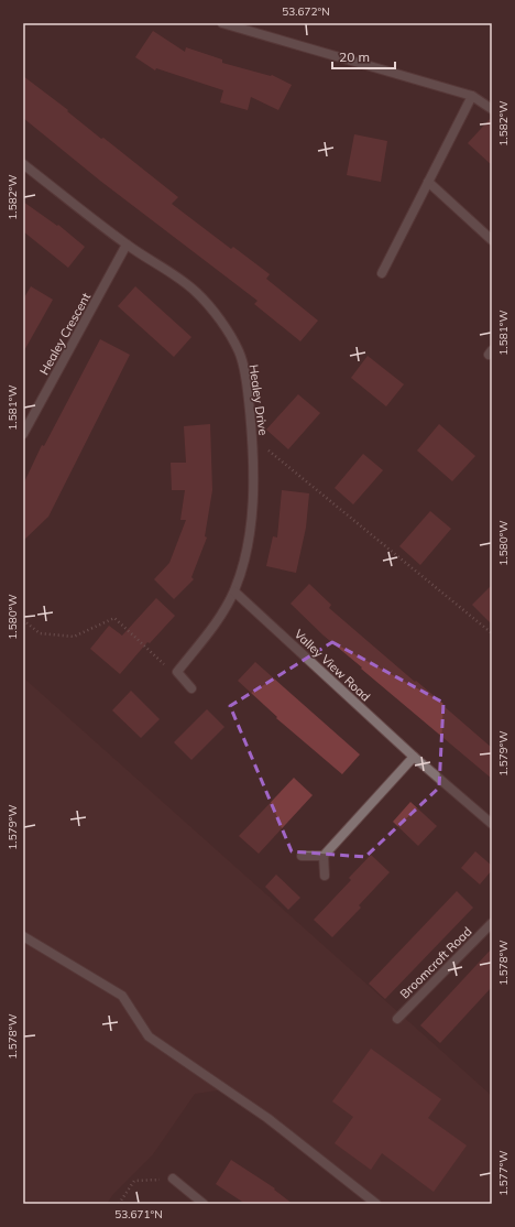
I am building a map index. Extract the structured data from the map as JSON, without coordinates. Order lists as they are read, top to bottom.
{
  "streets": {
    "street": [
      "Healey Crescent",
      "Healey Drive",
      "Valley View Road",
      "Broomcroft Road"
    ]
  },
  "crossings": [
    ["Healey Crescent", "Healey Drive"],
    ["Healey Drive", "Valley View Road"]
  ],
  "scale_bar": "20 m",
  "coordinates": [
    "53.672°N",
    "1.582°W",
    "1.581°W",
    "1.580°W",
    "1.579°W",
    "1.578°W",
    "1.577°W",
    "53.671°N"
  ]
}
